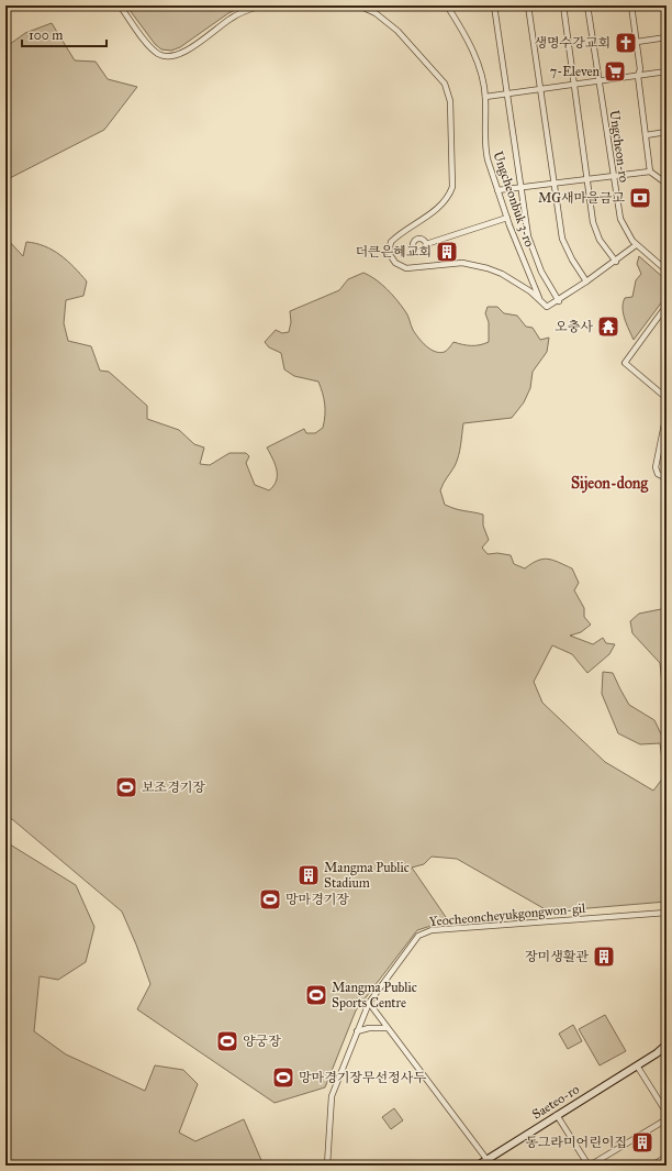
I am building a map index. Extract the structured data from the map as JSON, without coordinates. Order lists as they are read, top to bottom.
{
  "streets": {
    "street": [
      "Ungcheon-ro",
      "Ungcheonbuk 3-ro",
      "Yeocheoncheyukgongwon-gil",
      "Saeteo-ro"
    ]
  },
  "districts": ["Sijeon-dong"],
  "places": {
    "church": ["생명수강교회"],
    "supermarket": ["7-Eleven"],
    "bank": ["MG새마을금고"],
    "building": [
      "더큰은혜교회",
      "Mangma Public Stadium",
      "장미생활관",
      "동그라미어린이집"
    ],
    "temple": ["오충사"],
    "sports": [
      "보조경기장",
      "망마경기장",
      "Mangma Public Sports Centre",
      "양궁장",
      "망마경기장무선정사두"
    ]
  },
  "scale_bar": "100 m"
}
